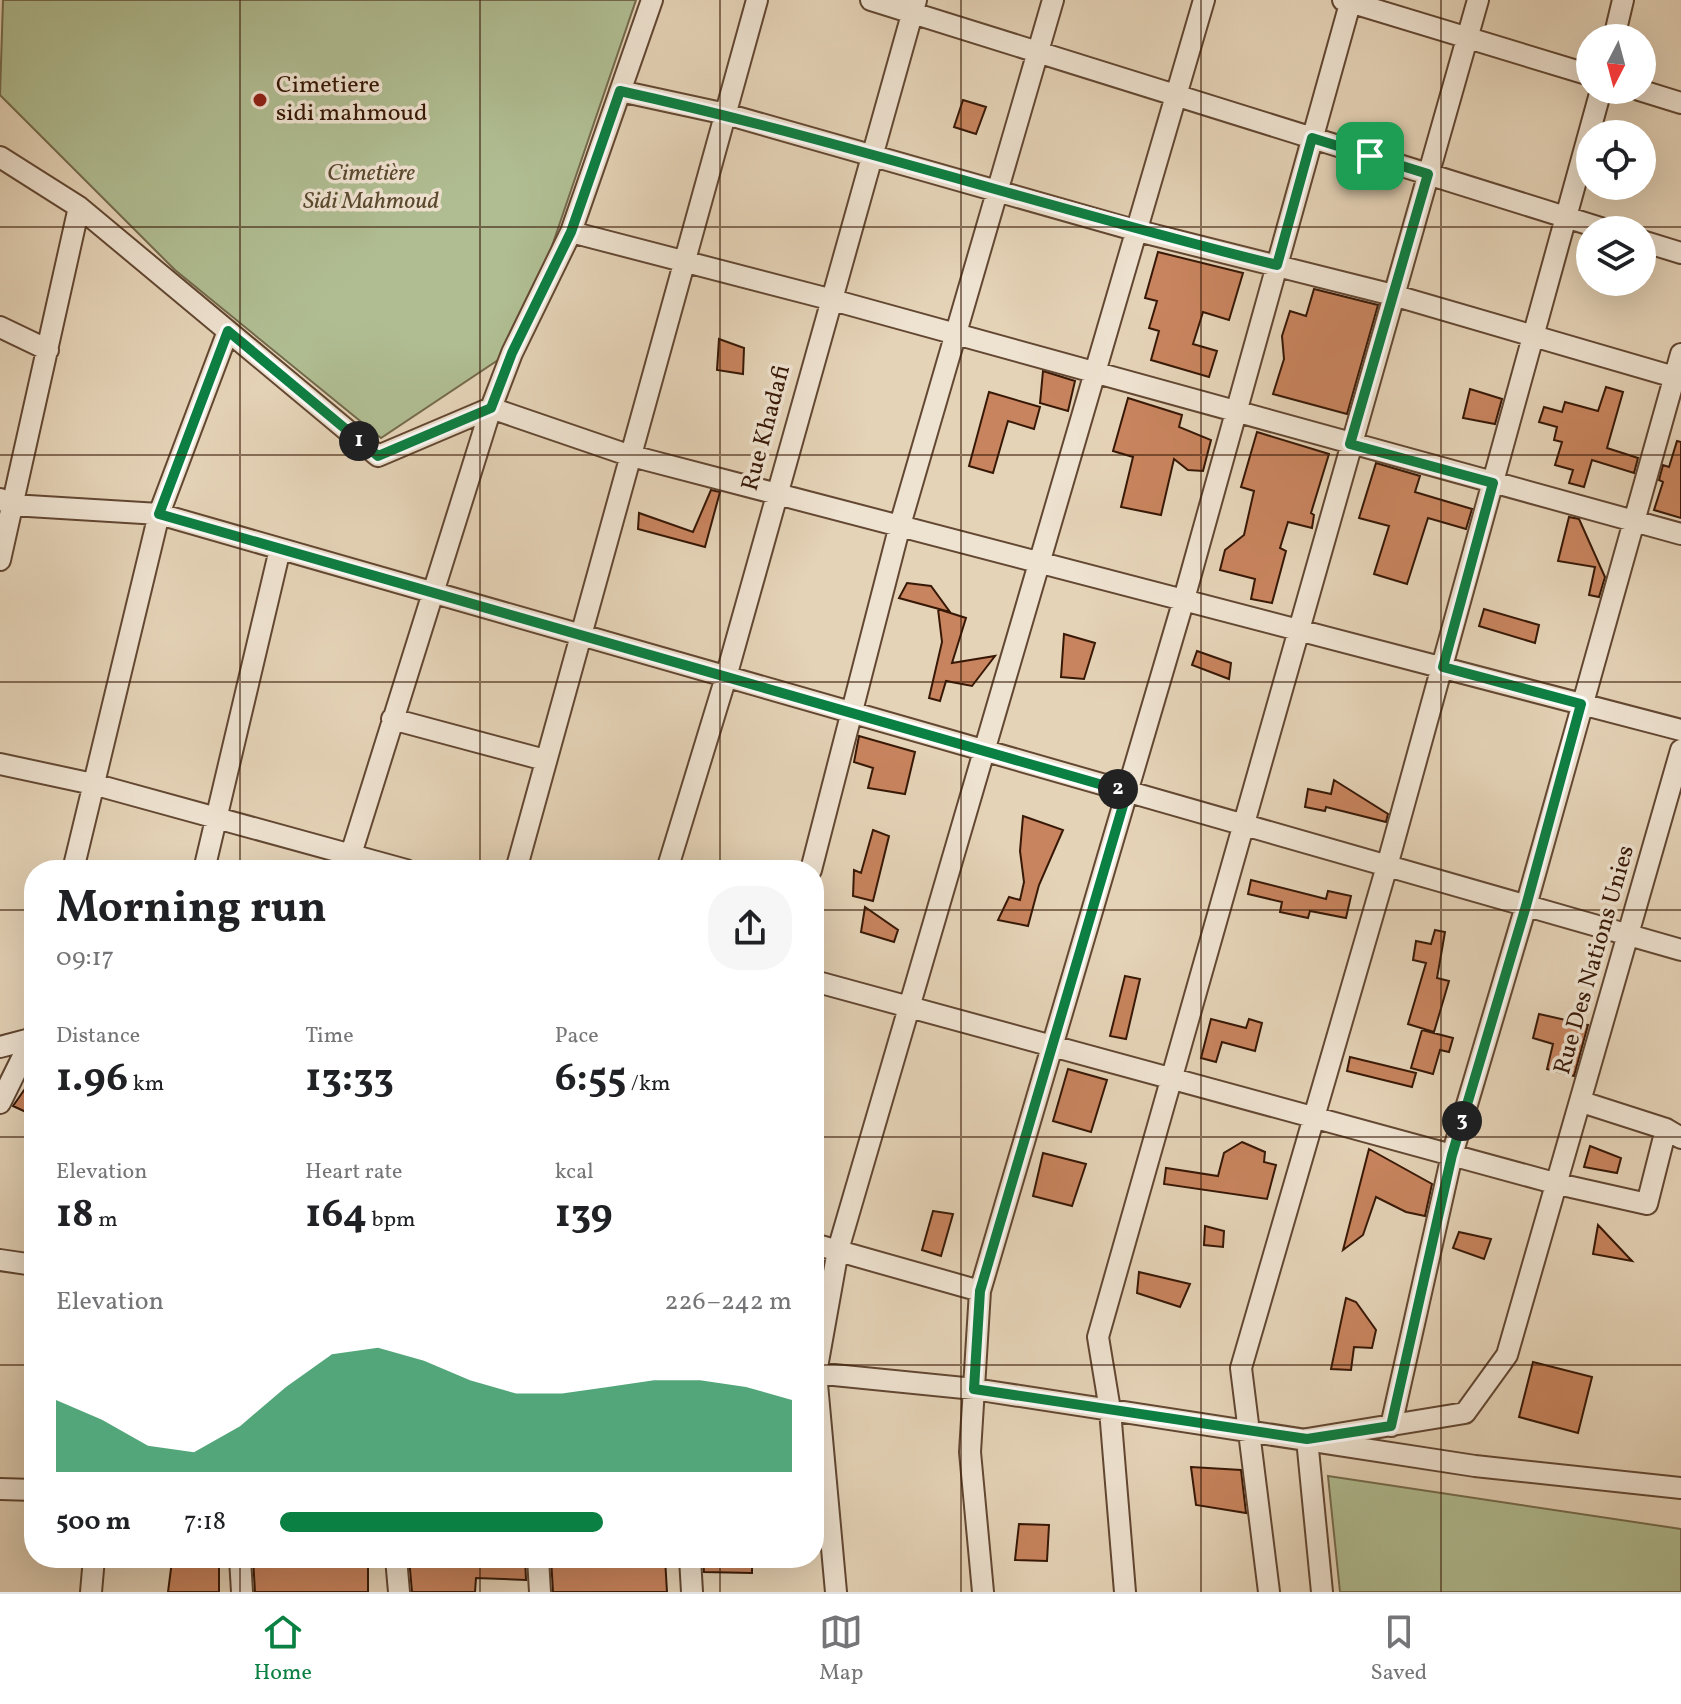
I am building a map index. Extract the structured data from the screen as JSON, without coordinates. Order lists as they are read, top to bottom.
{
  "streets": {
    "street": ["Rue Khadafi", "Rue Des Nations Unies"]
  },
  "parks": ["Cimetière Sidi Mahmoud"],
  "places": ["Cimetiere sidi mahmoud"],
  "north": "bottom",
  "page": {
    "pins": ["1", "2", "3"],
    "heading": ["Morning run", "09:17"],
    "stats": [
      ["Distance", "1.96 km"],
      ["Time", "13:33"],
      ["Pace", "6:55 /km"],
      ["Elevation", "18 m"],
      ["Heart rate", "164 bpm"],
      ["kcal", "139"]
    ],
    "chart": ["Elevation", "226–242 m"],
    "list": [
      {
        "name": "500 m",
        "note": "7:18"
      }
    ],
    "tabs": ["Home", "Map", "Saved"]
  }
}
